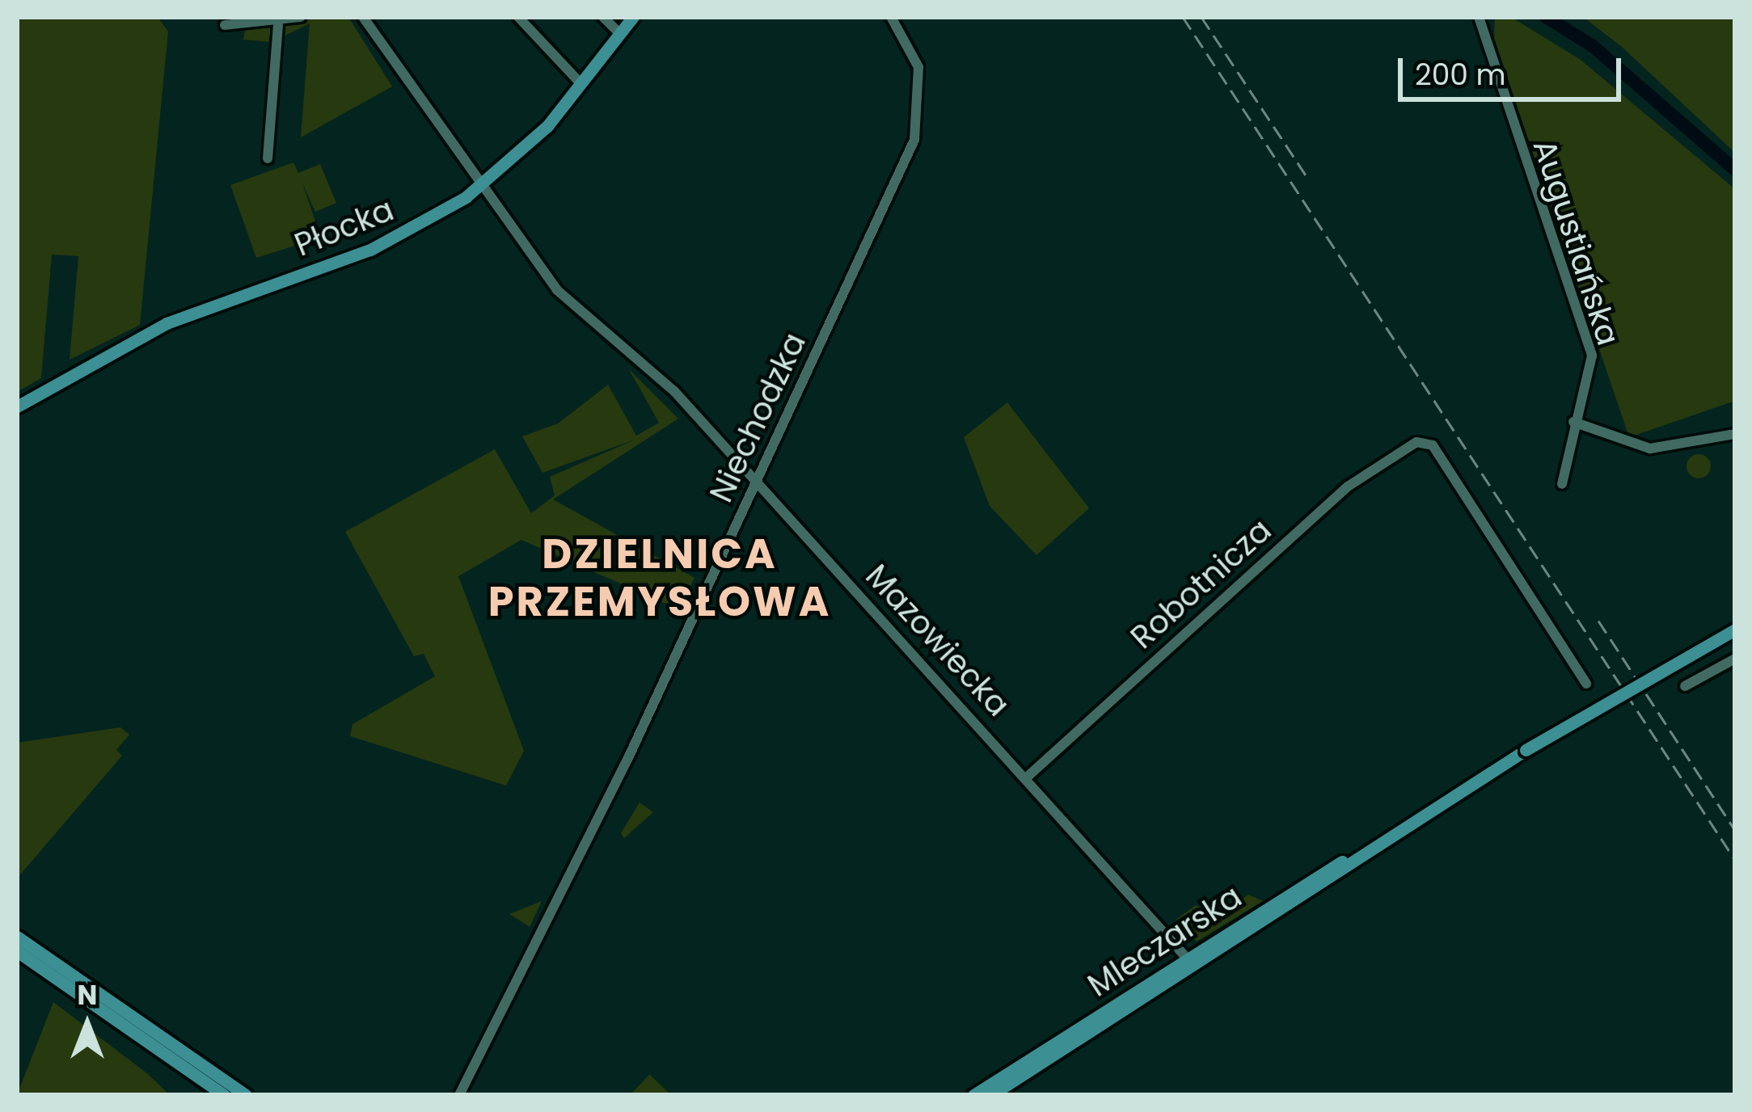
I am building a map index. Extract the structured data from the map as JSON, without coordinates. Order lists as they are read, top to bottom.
{
  "streets": {
    "main road": ["Płocka", "Mleczarska"],
    "street": [
      "Augustiańska",
      "Niechodzka",
      "Robotnicza",
      "Mazowiecka"
    ]
  },
  "crossings": [
    ["Płocka", "Mazowiecka"],
    ["Niechodzka", "Mazowiecka"],
    ["Robotnicza", "Mazowiecka"],
    ["Mazowiecka", "Mleczarska"]
  ],
  "districts": ["DZIELNICA PRZEMYSŁOWA"],
  "scale_bar": "200 m",
  "north": "top"
}
